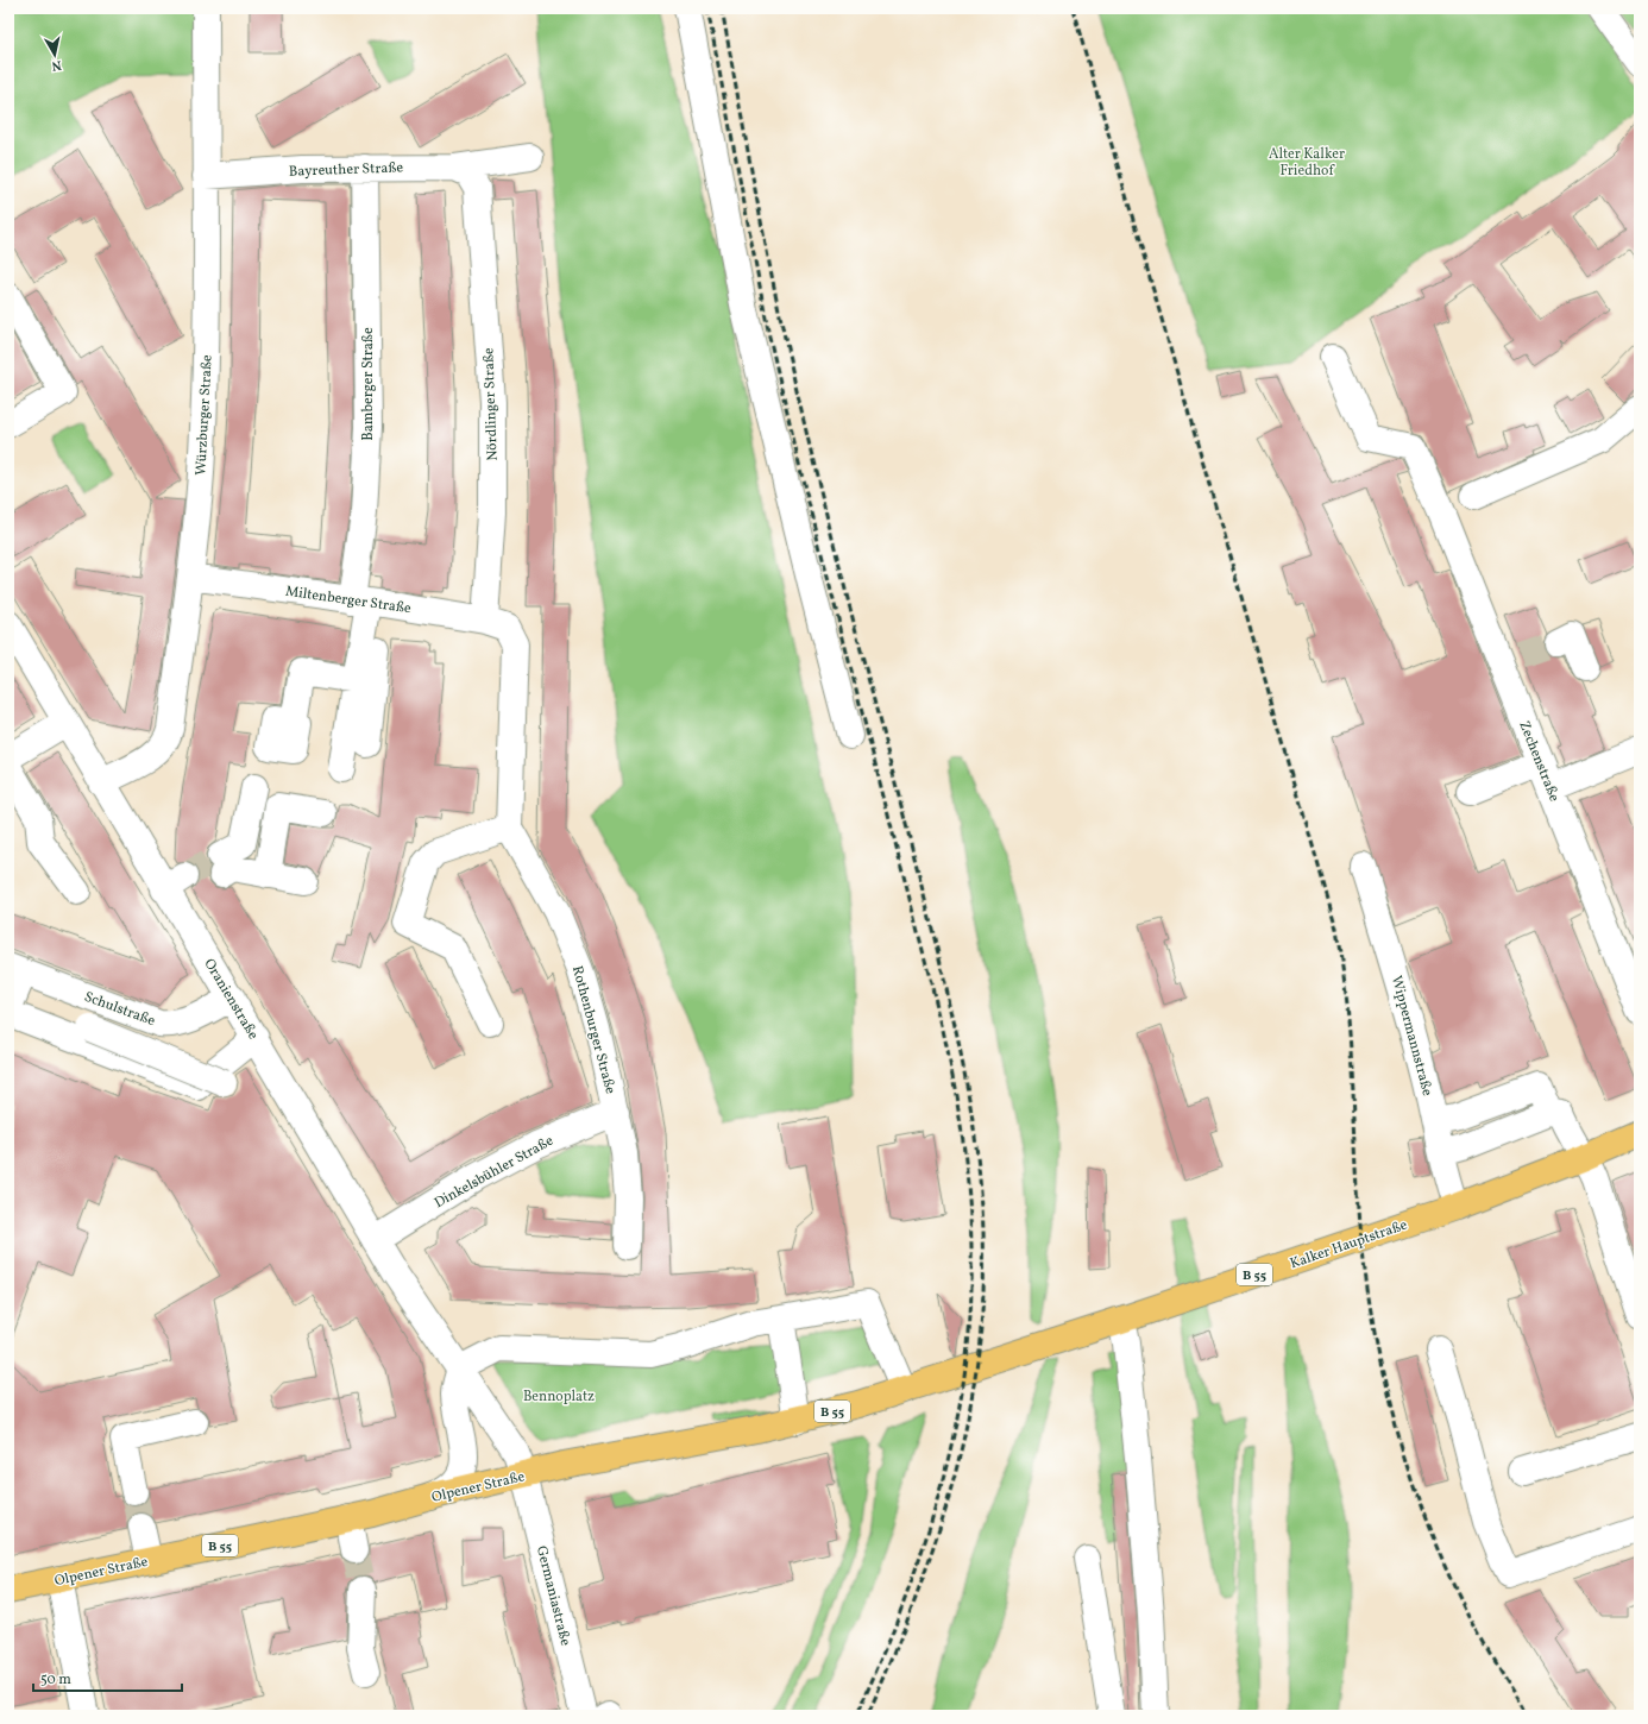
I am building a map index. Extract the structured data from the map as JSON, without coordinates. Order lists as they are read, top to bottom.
{
  "streets": {
    "main road": ["Kalker Hauptstraße", "B 55", "Olpener Straße"],
    "street": [
      "Bayreuther Straße",
      "Bamberger Straße",
      "Nördlinger Straße",
      "Würzburger Straße",
      "Miltenberger Straße",
      "Zechenstraße",
      "Oranienstraße",
      "Schulstraße",
      "Rothenburger Straße",
      "Wippermannstraße",
      "Dinkelsbühler Straße",
      "Germaniastraße"
    ]
  },
  "crossings": [
    ["Bayreuther Straße", "Bamberger Straße"],
    ["Bayreuther Straße", "Nördlinger Straße"],
    ["Bayreuther Straße", "Würzburger Straße"],
    ["Bamberger Straße", "Miltenberger Straße"],
    ["Nördlinger Straße", "Miltenberger Straße"],
    ["Würzburger Straße", "Miltenberger Straße"],
    ["Würzburger Straße", "Oranienstraße"],
    ["Oranienstraße", "Schulstraße"],
    ["Oranienstraße", "Dinkelsbühler Straße"],
    ["Oranienstraße", "Olpener Straße"],
    ["Oranienstraße", "Germaniastraße"],
    ["Rothenburger Straße", "Dinkelsbühler Straße"],
    ["Wippermannstraße", "Kalker Hauptstraße"],
    ["Kalker Hauptstraße", "Olpener Straße"],
    ["Olpener Straße", "Germaniastraße"]
  ],
  "parks": ["Alter Kalker Friedhof", "Bennoplatz"],
  "scale_bar": "50 m",
  "north": "bottom"
}
